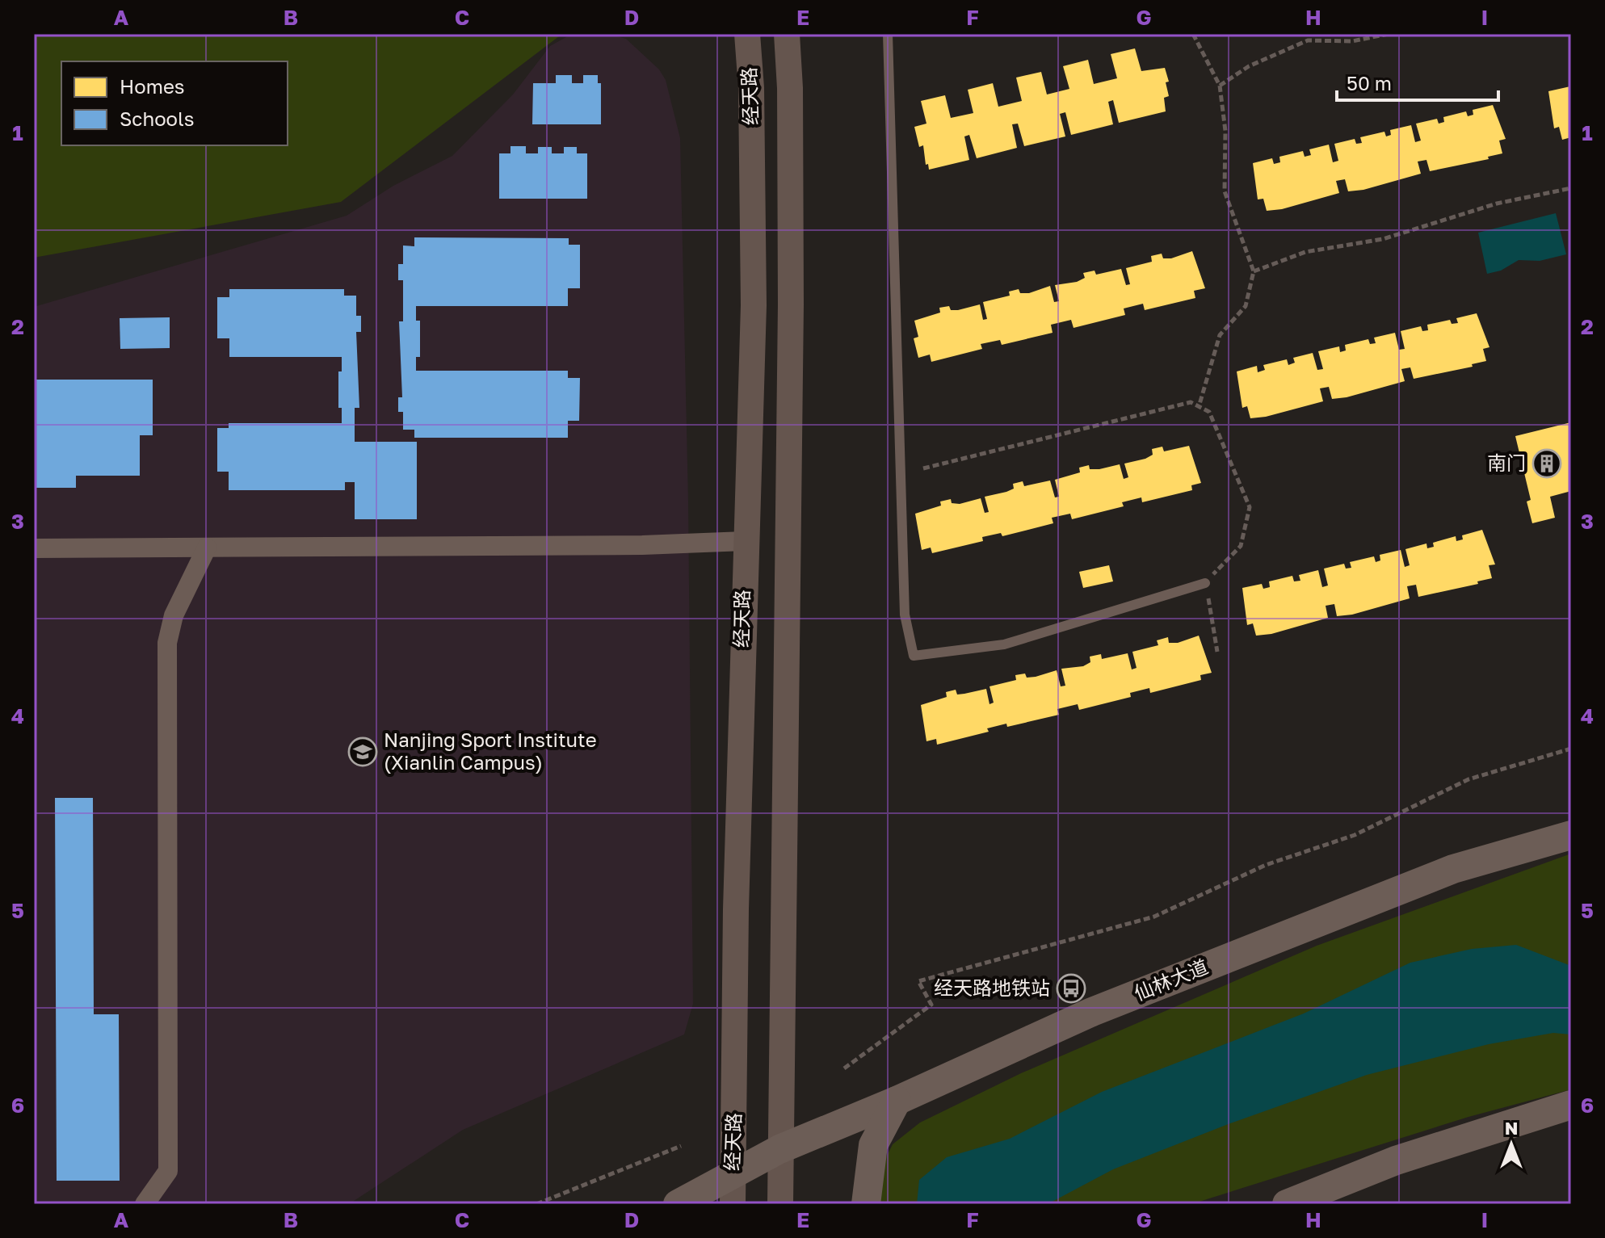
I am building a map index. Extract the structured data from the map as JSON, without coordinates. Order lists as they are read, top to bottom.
{
  "streets": {
    "main road": ["经天路", "仙林大道"]
  },
  "crossings": [
    ["经天路", "仙林大道"]
  ],
  "places": {
    "building": ["南门"],
    "school or university": ["Nanjing Sport Institute (Xianlin Campus)"],
    "bus stop": ["经天路地铁站"]
  },
  "legend": ["Homes", "Schools"],
  "scale_bar": "50 m",
  "north": "top",
  "grid": {
    "columns": [
      "A",
      "B",
      "C",
      "D",
      "E",
      "F",
      "G",
      "H",
      "I"
    ],
    "rows": [
      "1",
      "2",
      "3",
      "4",
      "5",
      "6"
    ]
  }
}
